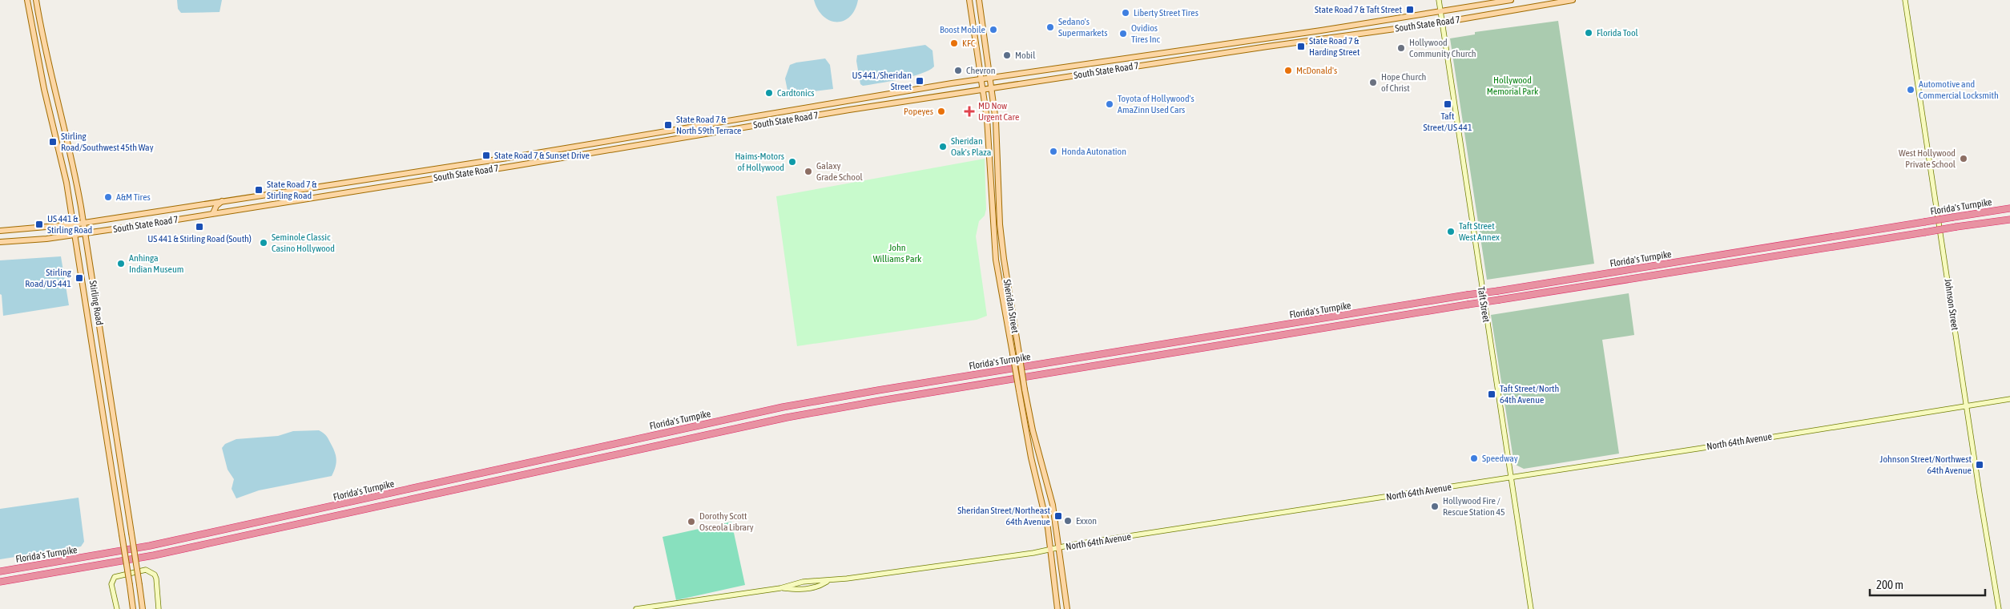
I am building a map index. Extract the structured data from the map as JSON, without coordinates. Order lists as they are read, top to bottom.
{
  "streets": {
    "highway": ["Florida's Turnpike"],
    "main road": ["South State Road 7", "Stirling Road", "Sheridan Street"],
    "street": ["Taft Street", "Johnson Street", "North 64th Avenue"]
  },
  "crossings": [
    ["South State Road 7", "Stirling Road"],
    ["South State Road 7", "Taft Street"],
    ["South State Road 7", "Sheridan Street"],
    ["Taft Street", "North 64th Avenue"],
    ["Johnson Street", "North 64th Avenue"],
    ["Sheridan Street", "North 64th Avenue"]
  ],
  "parks": ["Hollywood Memorial Park", "John Williams Park"],
  "places": {
    "transit": [
      "State Road 7 & Taft Street",
      "State Road 7 & Harding Street",
      "US 441/Sheridan Street",
      "Taft Street/US 441",
      "State Road 7 & North 59th Terrace",
      "Stirling Road/Southwest 45th Way",
      "State Road 7 & Sunset Drive",
      "State Road 7 & Stirling Road",
      "US 441 & Stirling Road",
      "US 441 & Stirling Road (South)",
      "Stirling Road/US 441",
      "Taft Street/North 64th Avenue",
      "Johnson Street/Northwest 64th Avenue",
      "Sheridan Street/Northeast 64th Avenue"
    ],
    "other": [
      "Liberty Street Tires",
      "Sedano's Supermarkets",
      "Boost Mobile",
      "Florida Tool",
      "Ovidios Tires Inc",
      "KFC",
      "Hollywood Community Church",
      "Mobil",
      "Chevron",
      "McDonald's",
      "Hope Church of Christ",
      "Automotive and Commercial Locksmith",
      "Cardtonics",
      "Toyota of Hollywood's AmaZinn Used Cars",
      "Popeyes",
      "Sheridan Oak's Plaza",
      "Honda Autonation",
      "West Hollywood Private School",
      "Haims-Motors of Hollywood",
      "Galaxy Grade School",
      "A&M Tires",
      "Taft Street West Annex",
      "Seminole Classic Casino Hollywood",
      "Anhinga Indian Museum",
      "Speedway",
      "Hollywood Fire / Rescue Station 45",
      "Exxon",
      "Dorothy Scott Osceola Library"
    ],
    "health": ["MD Now Urgent Care"]
  },
  "scale_bar": "200 m"
}
